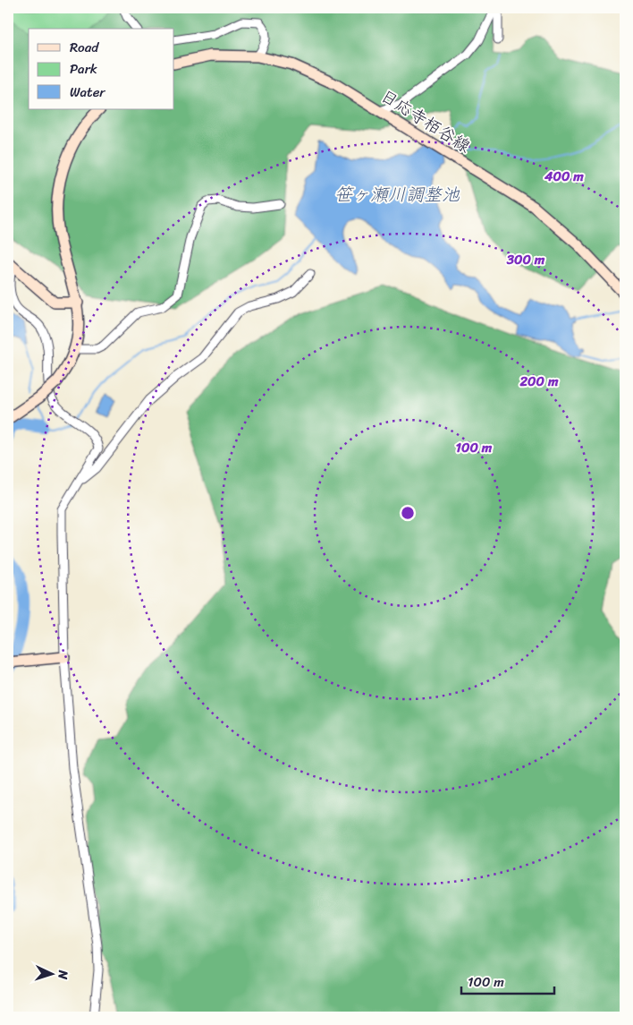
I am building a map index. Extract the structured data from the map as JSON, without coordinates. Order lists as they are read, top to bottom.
{
  "streets": {
    "main road": ["日応寺栢谷線"]
  },
  "water": ["笹ヶ瀬川調整池"],
  "legend": ["Road", "Park", "Water"],
  "scale_bar": "100 m",
  "north": "right",
  "rings": [
    "400 m",
    "300 m",
    "200 m",
    "100 m"
  ]
}
